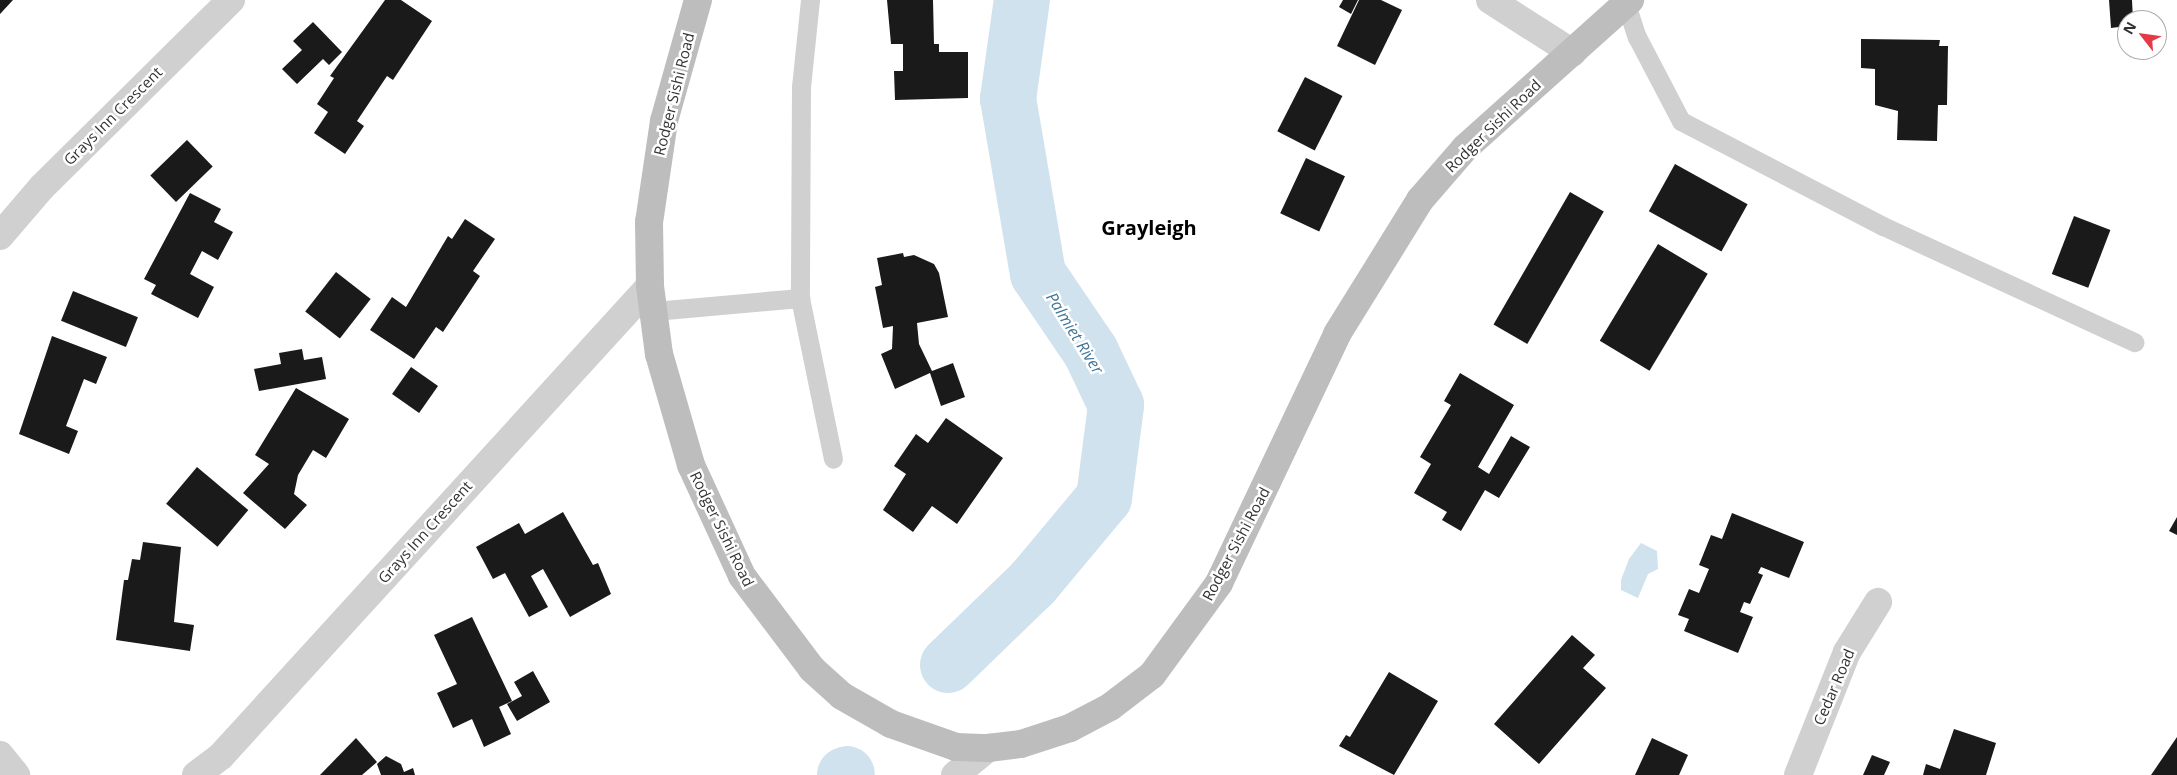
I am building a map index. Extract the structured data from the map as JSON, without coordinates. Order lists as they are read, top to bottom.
{
  "streets": {
    "main road": ["Rodger Sishi Road"],
    "street": ["Grays Inn Crescent", "Cedar Road"]
  },
  "crossings": [
    ["Rodger Sishi Road", "Grays Inn Crescent"]
  ],
  "districts": ["Grayleigh"],
  "water": ["Palmiet River"],
  "north": "top left"
}
